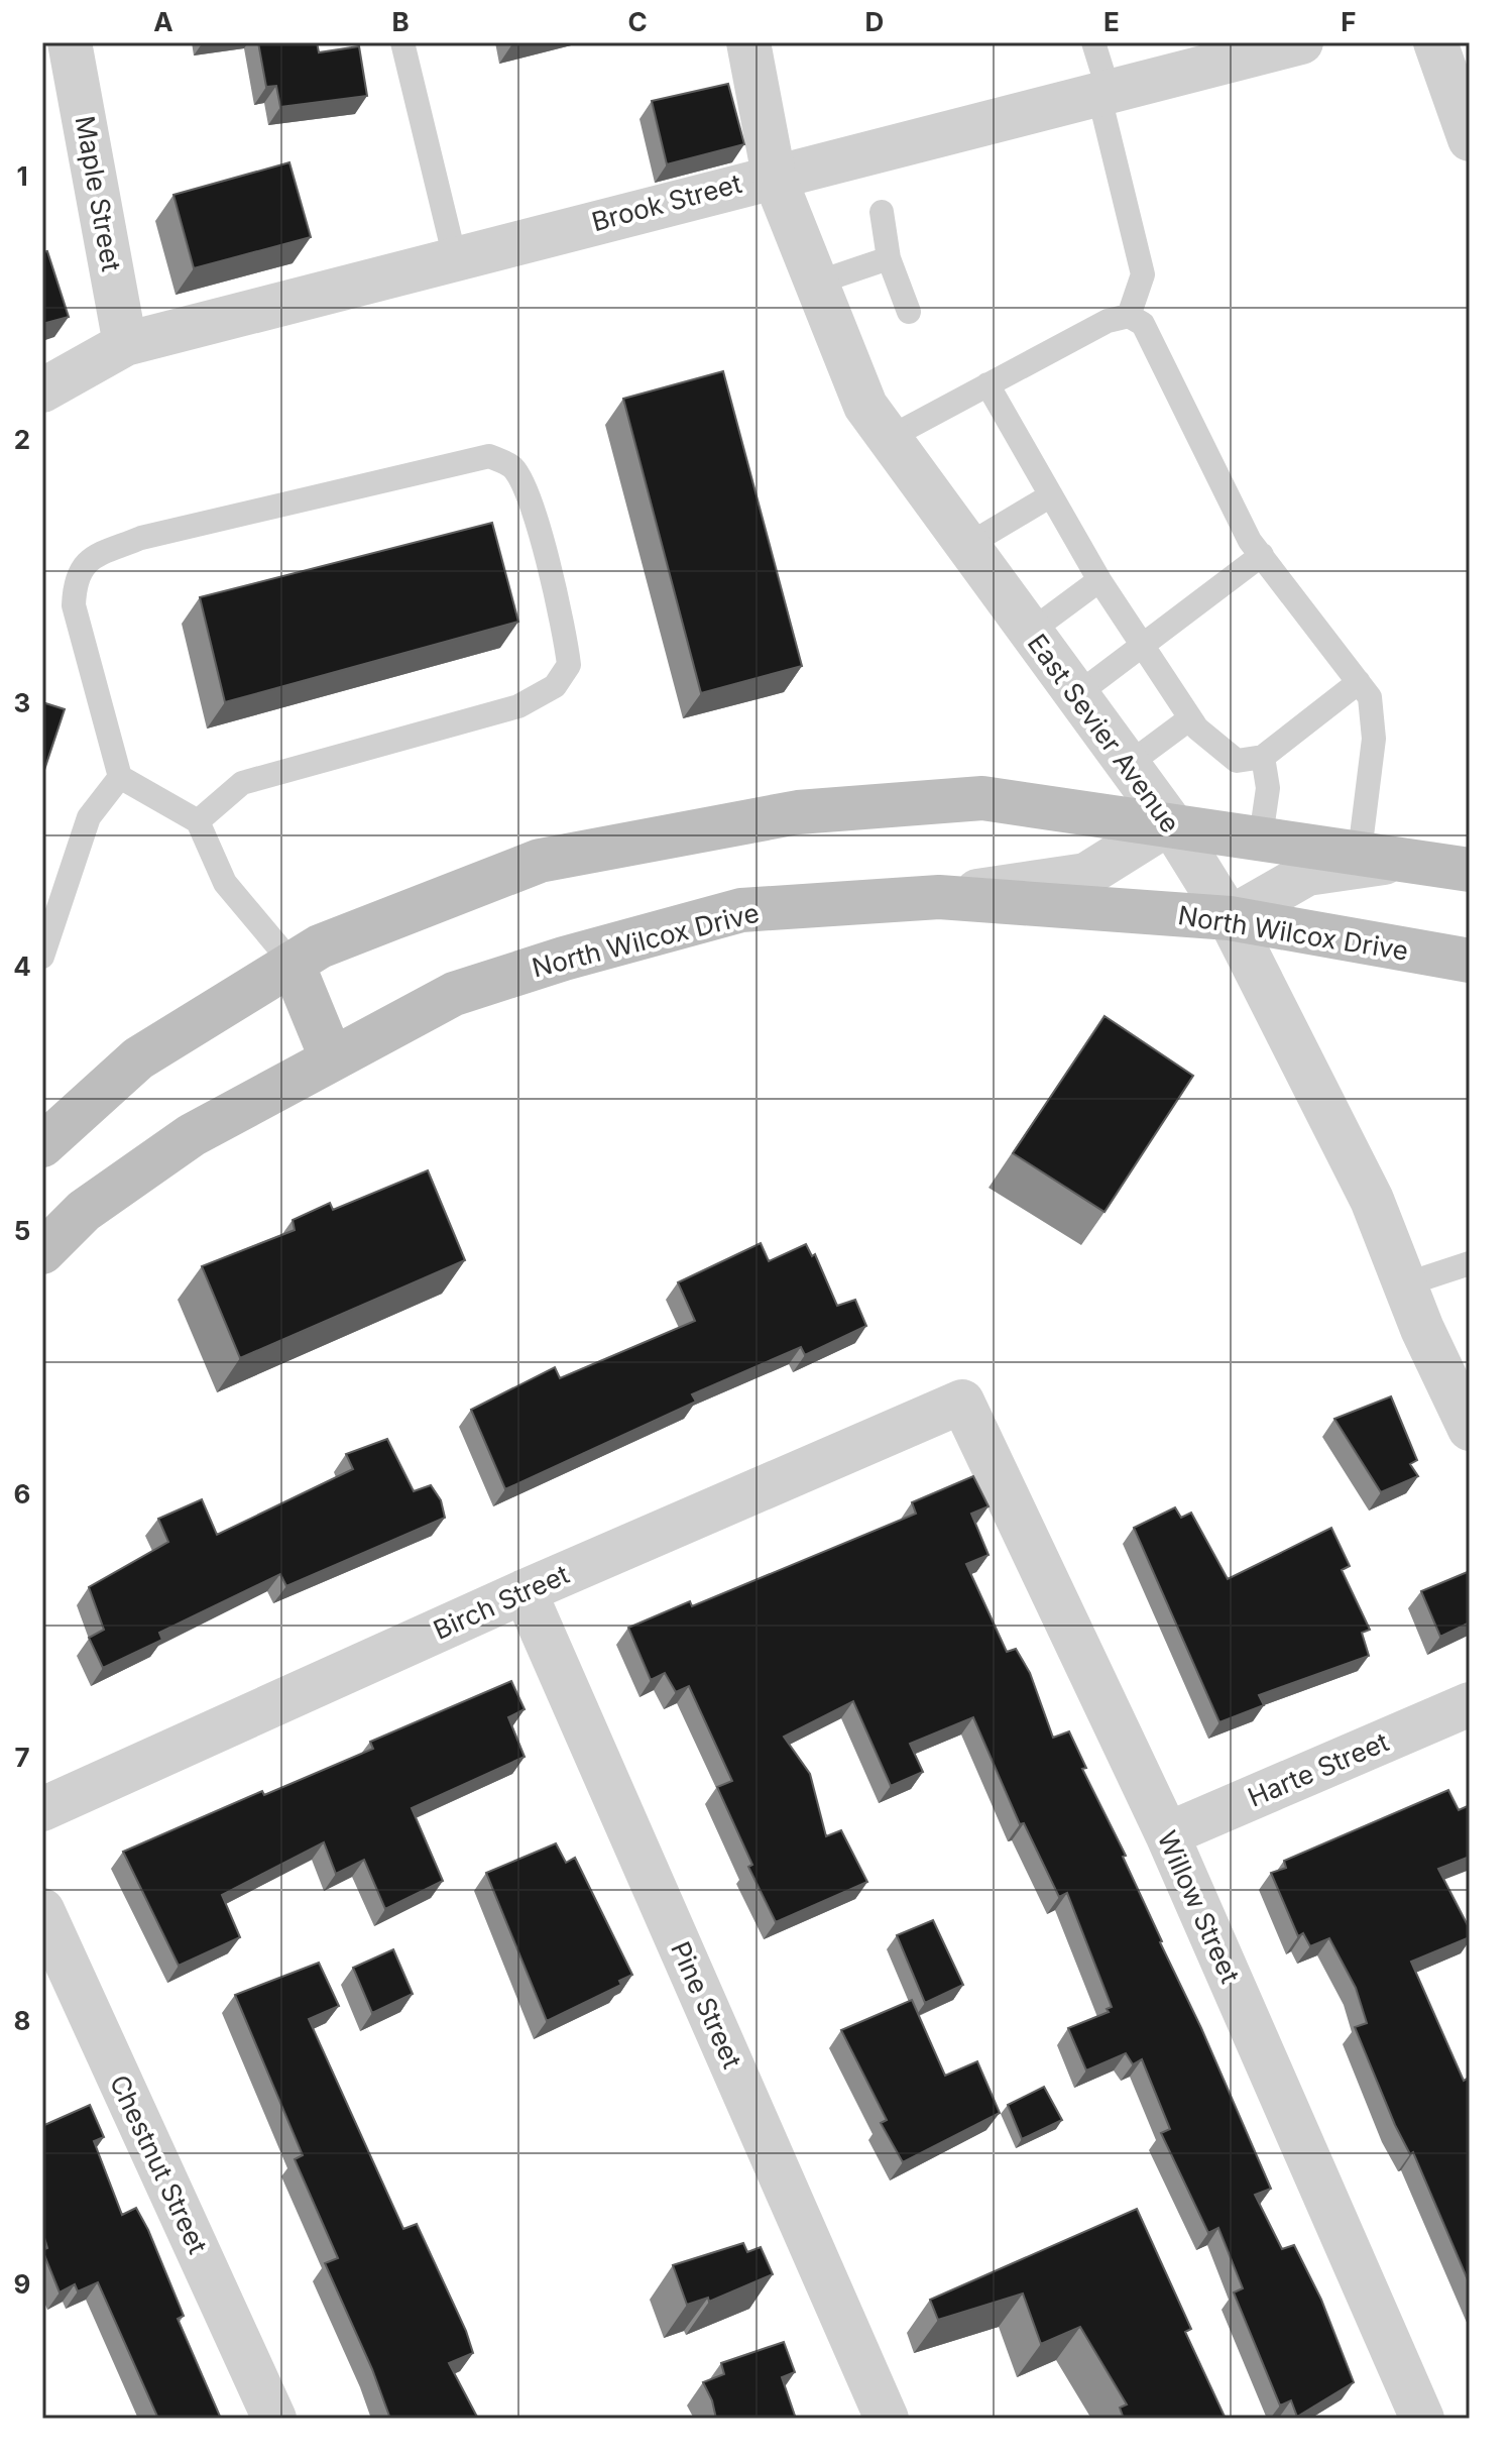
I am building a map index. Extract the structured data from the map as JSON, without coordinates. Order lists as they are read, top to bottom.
{
  "streets": {
    "main road": ["North Wilcox Drive"],
    "street": [
      "Maple Street",
      "Brook Street",
      "East Sevier Avenue",
      "Birch Street",
      "Harte Street",
      "Willow Street",
      "Pine Street",
      "Chestnut Street"
    ]
  },
  "crossings": [
    ["Maple Street", "Brook Street"],
    ["Brook Street", "East Sevier Avenue"],
    ["East Sevier Avenue", "North Wilcox Drive"],
    ["Birch Street", "Willow Street"],
    ["Birch Street", "Pine Street"],
    ["Harte Street", "Willow Street"]
  ],
  "grid": {
    "columns": [
      "A",
      "B",
      "C",
      "D",
      "E",
      "F"
    ],
    "rows": [
      "1",
      "2",
      "3",
      "4",
      "5",
      "6",
      "7",
      "8",
      "9"
    ]
  }
}
